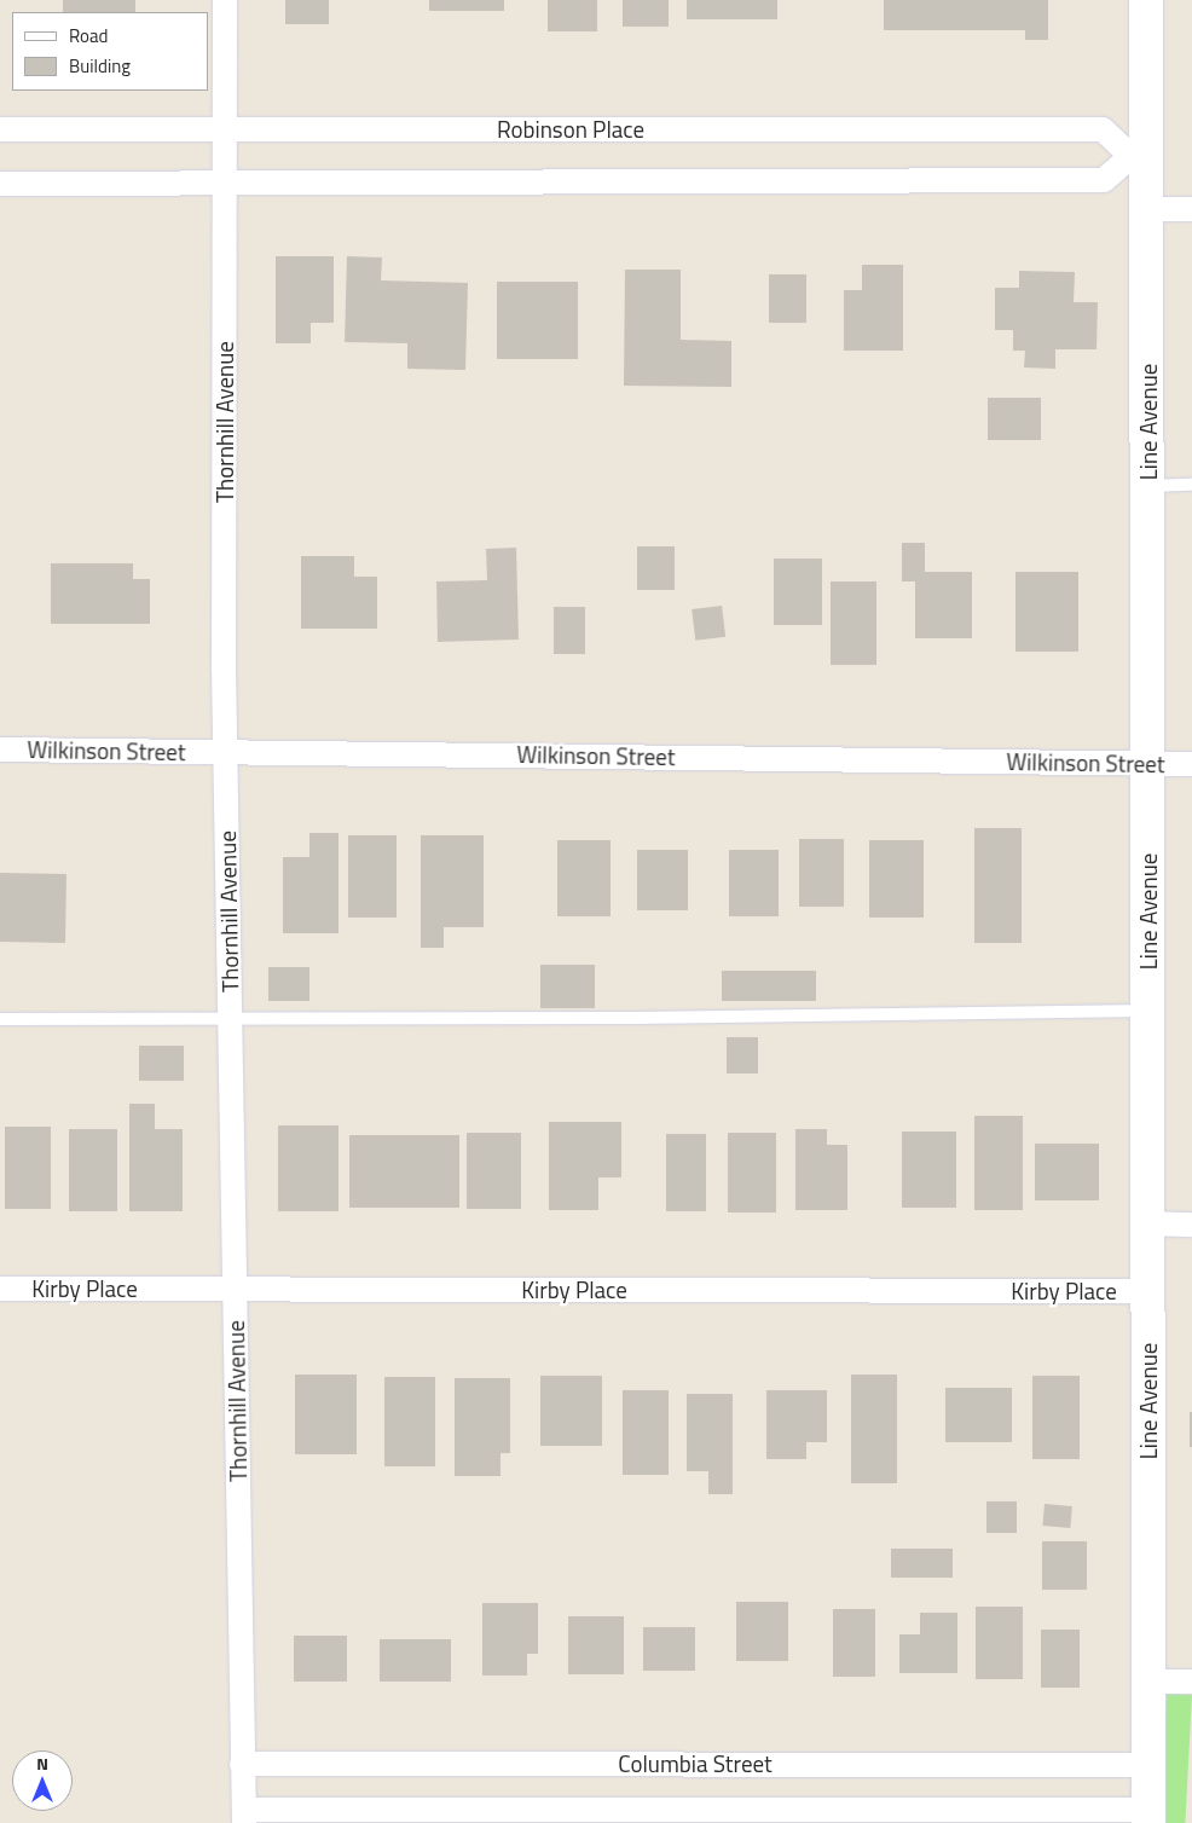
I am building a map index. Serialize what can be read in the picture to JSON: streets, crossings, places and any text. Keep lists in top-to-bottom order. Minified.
{"streets":{"main road":["Line Avenue"],"street":["Robinson Place","Thornhill Avenue","Wilkinson Street","Kirby Place","Columbia Street"]},"crossings":[["Robinson Place","Thornhill Avenue"],["Robinson Place","Line Avenue"],["Thornhill Avenue","Wilkinson Street"],["Thornhill Avenue","Kirby Place"],["Thornhill Avenue","Columbia Street"],["Line Avenue","Wilkinson Street"],["Line Avenue","Kirby Place"],["Line Avenue","Columbia Street"]],"legend":["Road","Building"],"north":"top"}
